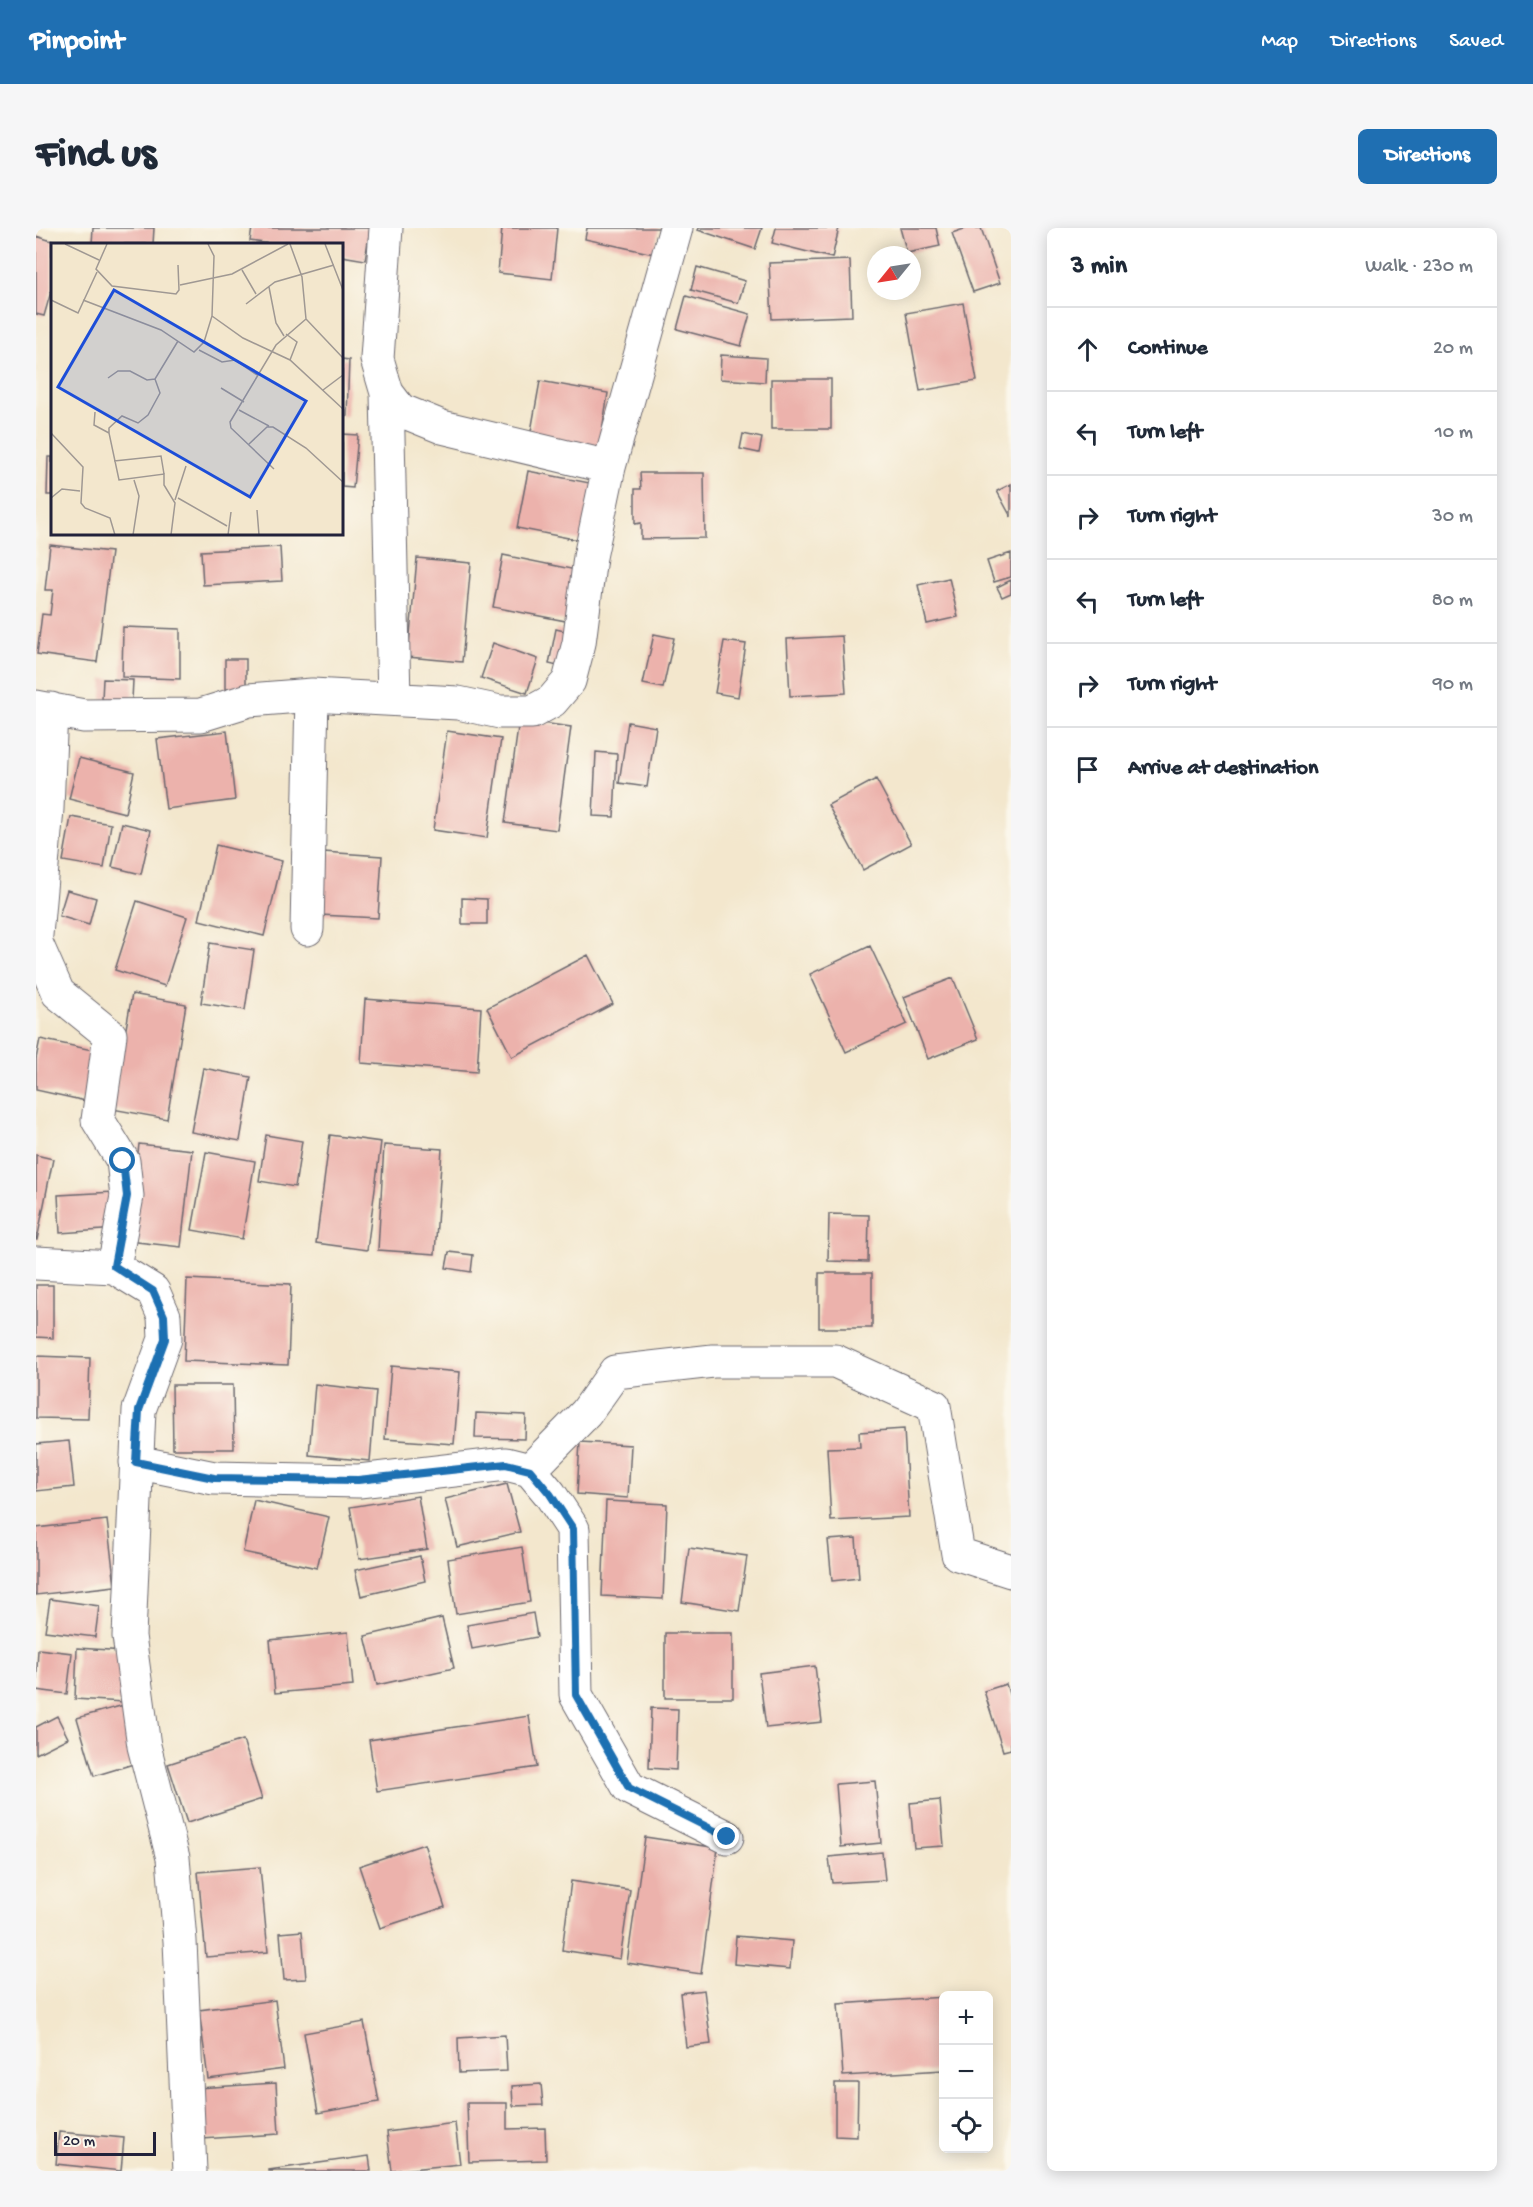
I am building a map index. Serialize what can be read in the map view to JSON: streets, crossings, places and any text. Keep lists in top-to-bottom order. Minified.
{"scale_bar":"20 m","north":"bottom left","page":{"header":"Pinpoint","nav":["Map","Directions","Saved"],"buttons":"Directions","title":"Find us","heading":["3 min","Walk · 230 m"],"list":[["Continue","20 m"],["Turn left","10 m"],["Turn right","30 m"],["Turn left","80 m"],["Turn right","90 m"],"Arrive at destination"],"map_buttons":["+","−"],"scale":"20 m"}}
